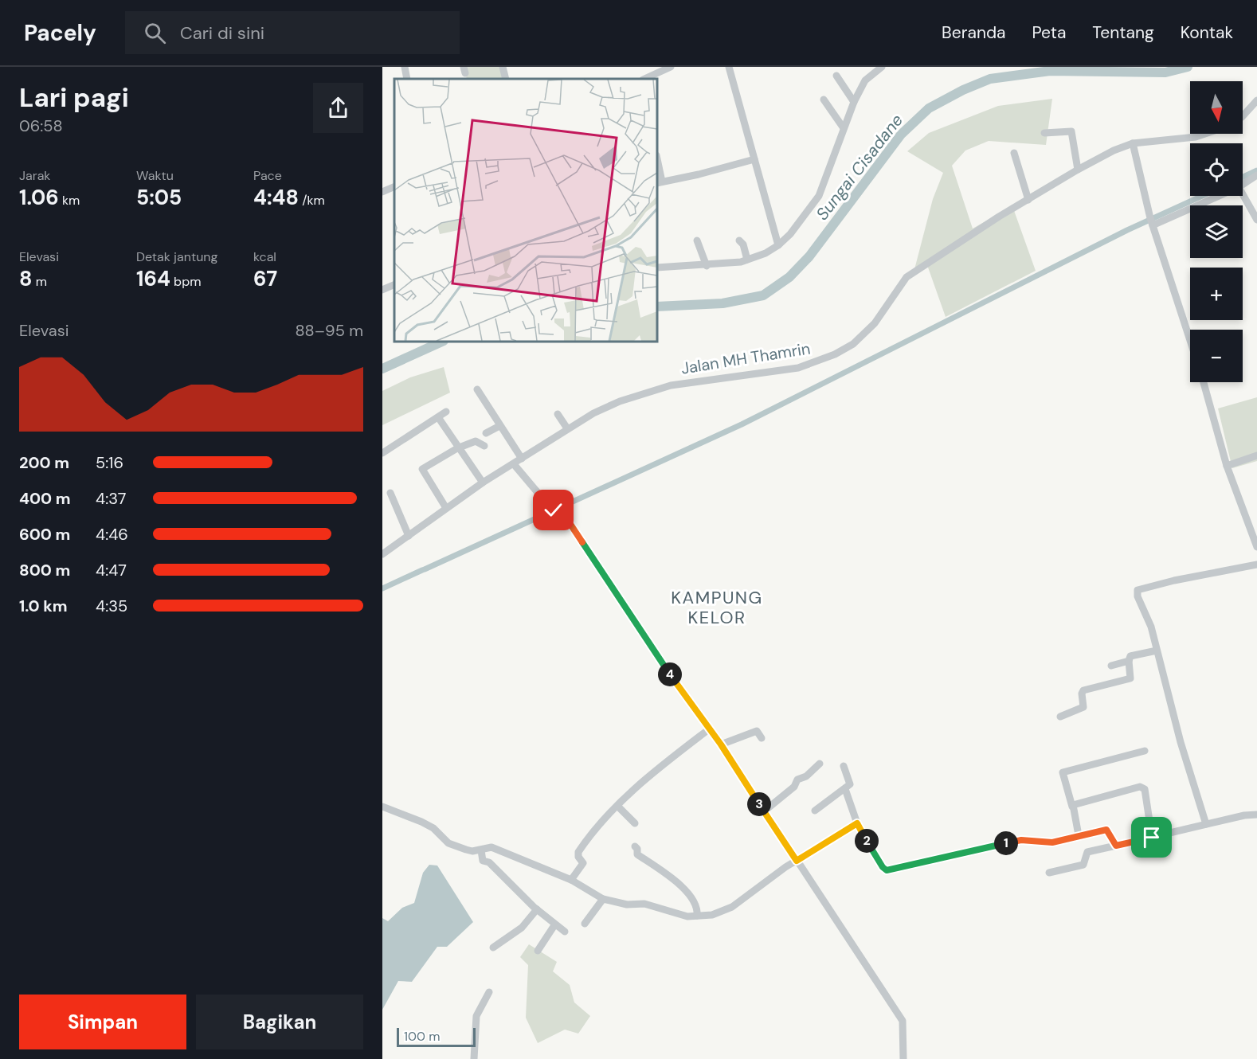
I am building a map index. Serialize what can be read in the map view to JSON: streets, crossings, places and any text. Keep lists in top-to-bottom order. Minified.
{"streets":{"street":["Jalan MH Thamrin"]},"districts":["KAMPUNG KELOR"],"water":["Sungai Cisadane"],"scale_bar":"100 m","north":"bottom","page":{"header":"Pacely","search":"Cari di sini","nav":["Beranda","Peta","Tentang","Kontak"],"heading":["Lari pagi","06:58"],"map_buttons":["+","−"],"stats":[["Jarak","1.06 km"],["Waktu","5:05"],["Pace","4:48 /km"],["Elevasi","8 m"],["Detak jantung","164 bpm"],["kcal","67"]],"chart":["Elevasi","88–95 m"],"list":[{"name":"200 m","note":"5:16"},{"name":"400 m","note":"4:37"},{"name":"600 m","note":"4:46"},{"name":"800 m","note":"4:47"},{"name":"1.0 km","note":"4:35"}],"pins":["4","3","2","1"],"buttons":["Simpan","Bagikan"],"scale":"100 m"}}
